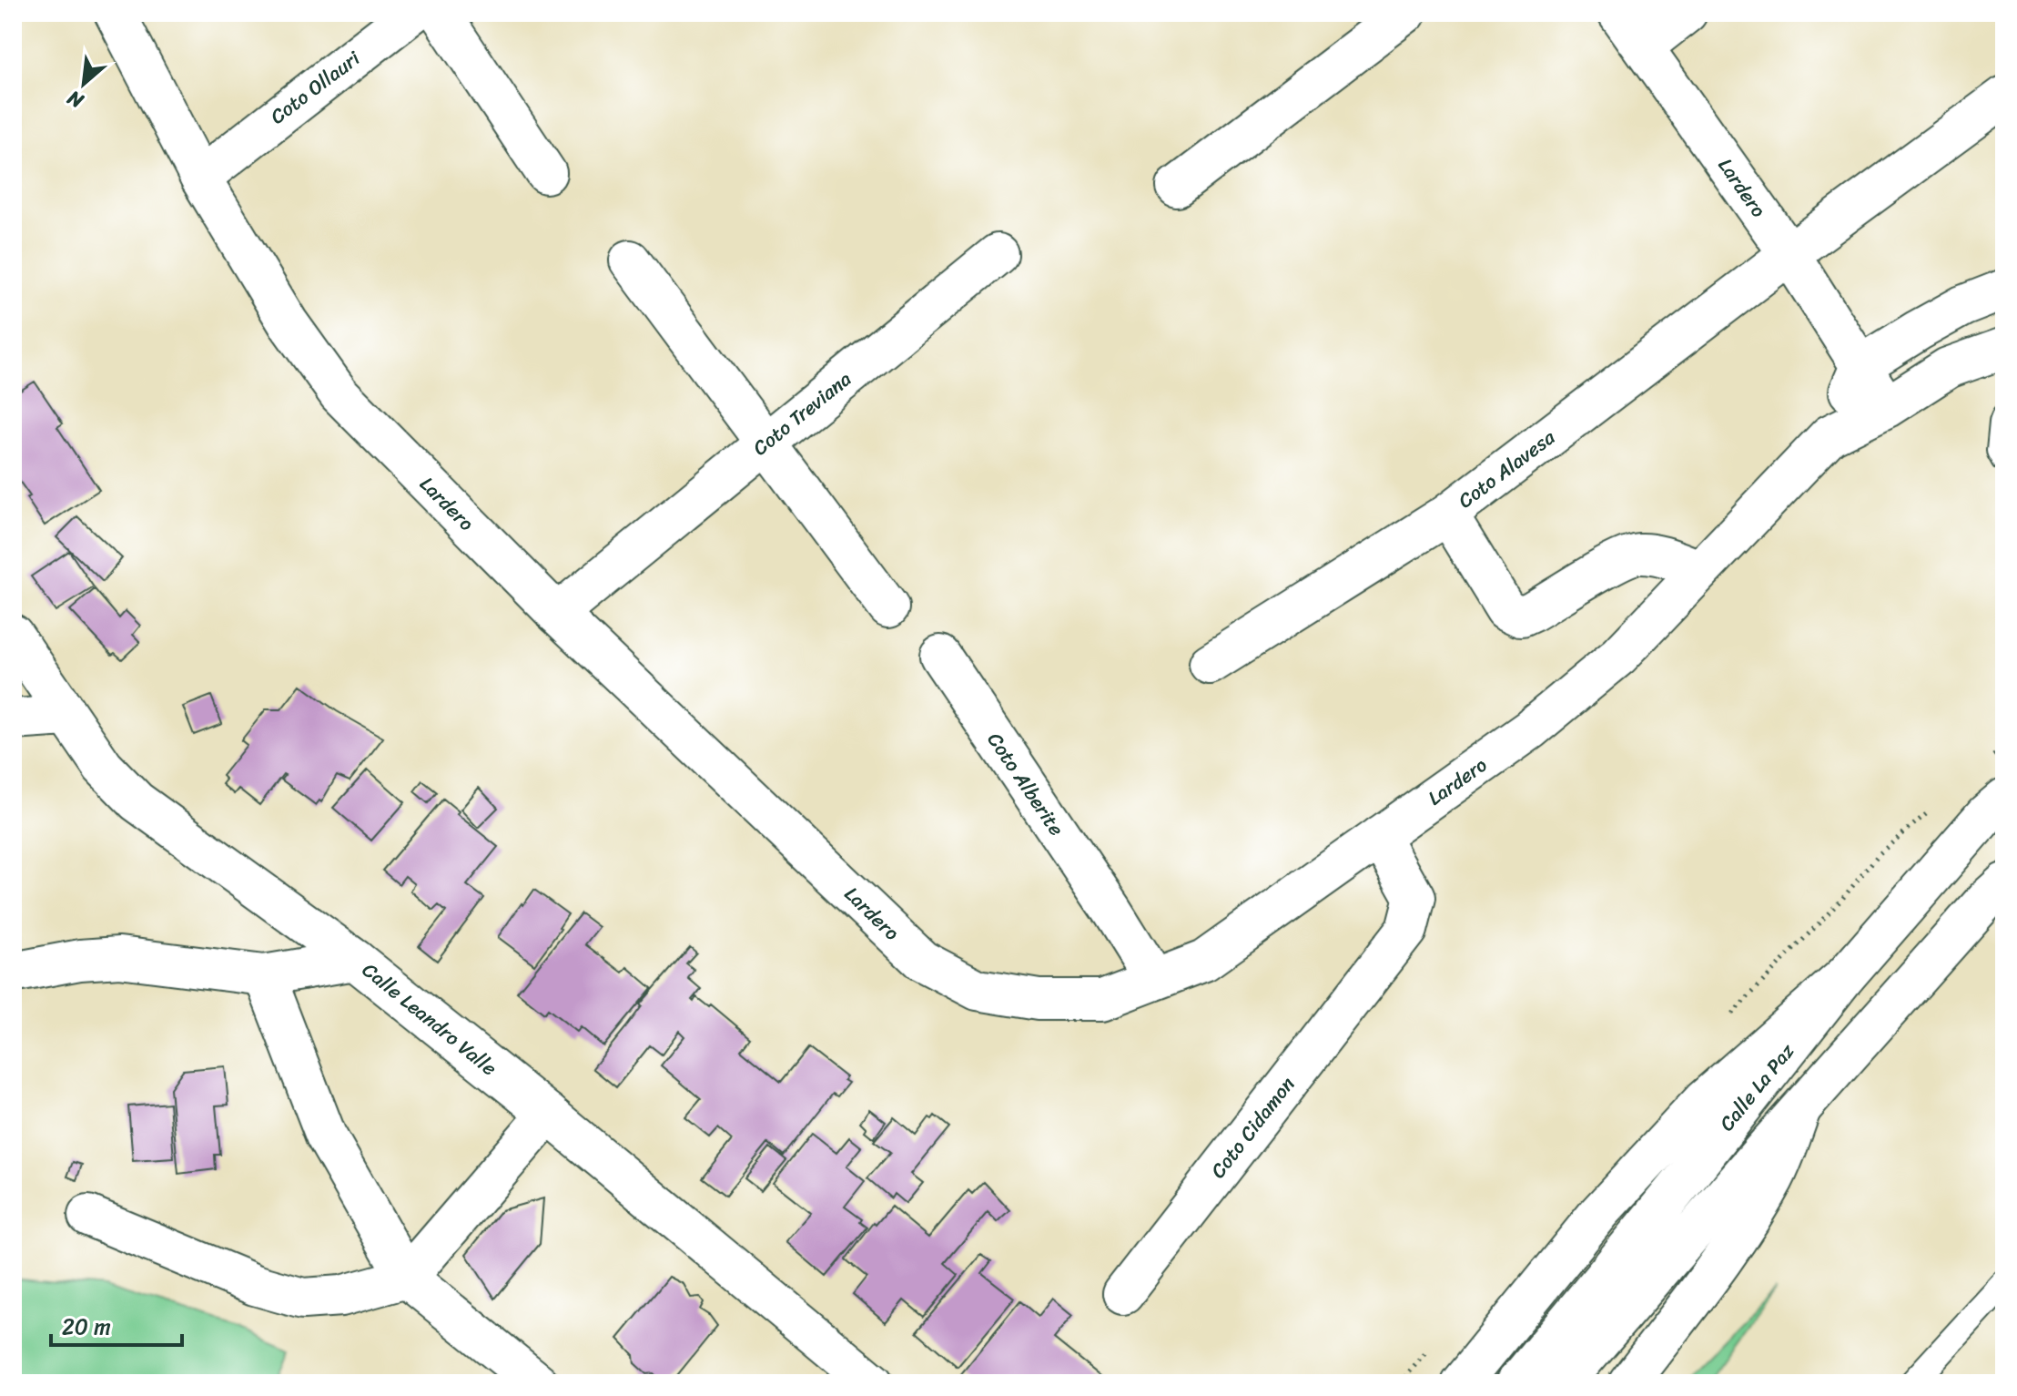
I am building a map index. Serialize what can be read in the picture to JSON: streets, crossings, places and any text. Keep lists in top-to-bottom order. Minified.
{"streets":{"main road":["Coto Ollauri","Lardero","Coto Treviana","Coto Alavesa","Coto Alberite","Calle Leandro Valle","Calle La Paz","Coto Cidamon"]},"crossings":[["Coto Ollauri","Lardero"],["Lardero","Coto Treviana"],["Lardero","Coto Alavesa"],["Lardero","Coto Alberite"],["Lardero","Coto Cidamon"]],"scale_bar":"20 m","north":"bottom left"}
